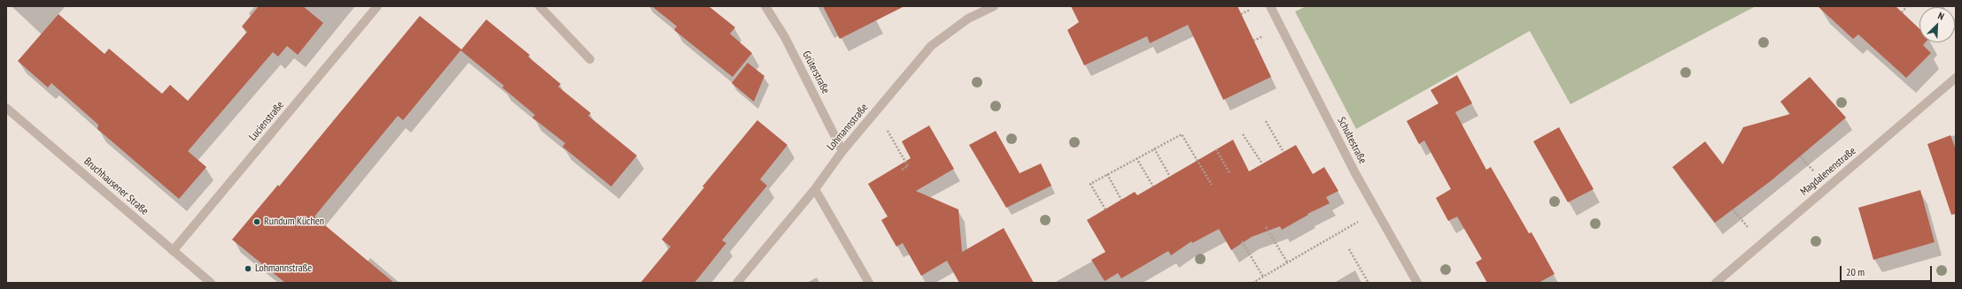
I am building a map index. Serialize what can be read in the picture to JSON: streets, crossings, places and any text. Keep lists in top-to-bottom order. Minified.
{"streets":{"street":["Grüterstraße","Lucienstraße","Lohmannstraße","Schultestraße","Magdalenenstraße","Bruchhausener Straße"]},"crossings":[["Grüterstraße","Lohmannstraße"],["Lucienstraße","Bruchhausener Straße"]],"places":["Rundum Küchen","Lohmannstraße"],"scale_bar":"20 m","north":"top right"}
